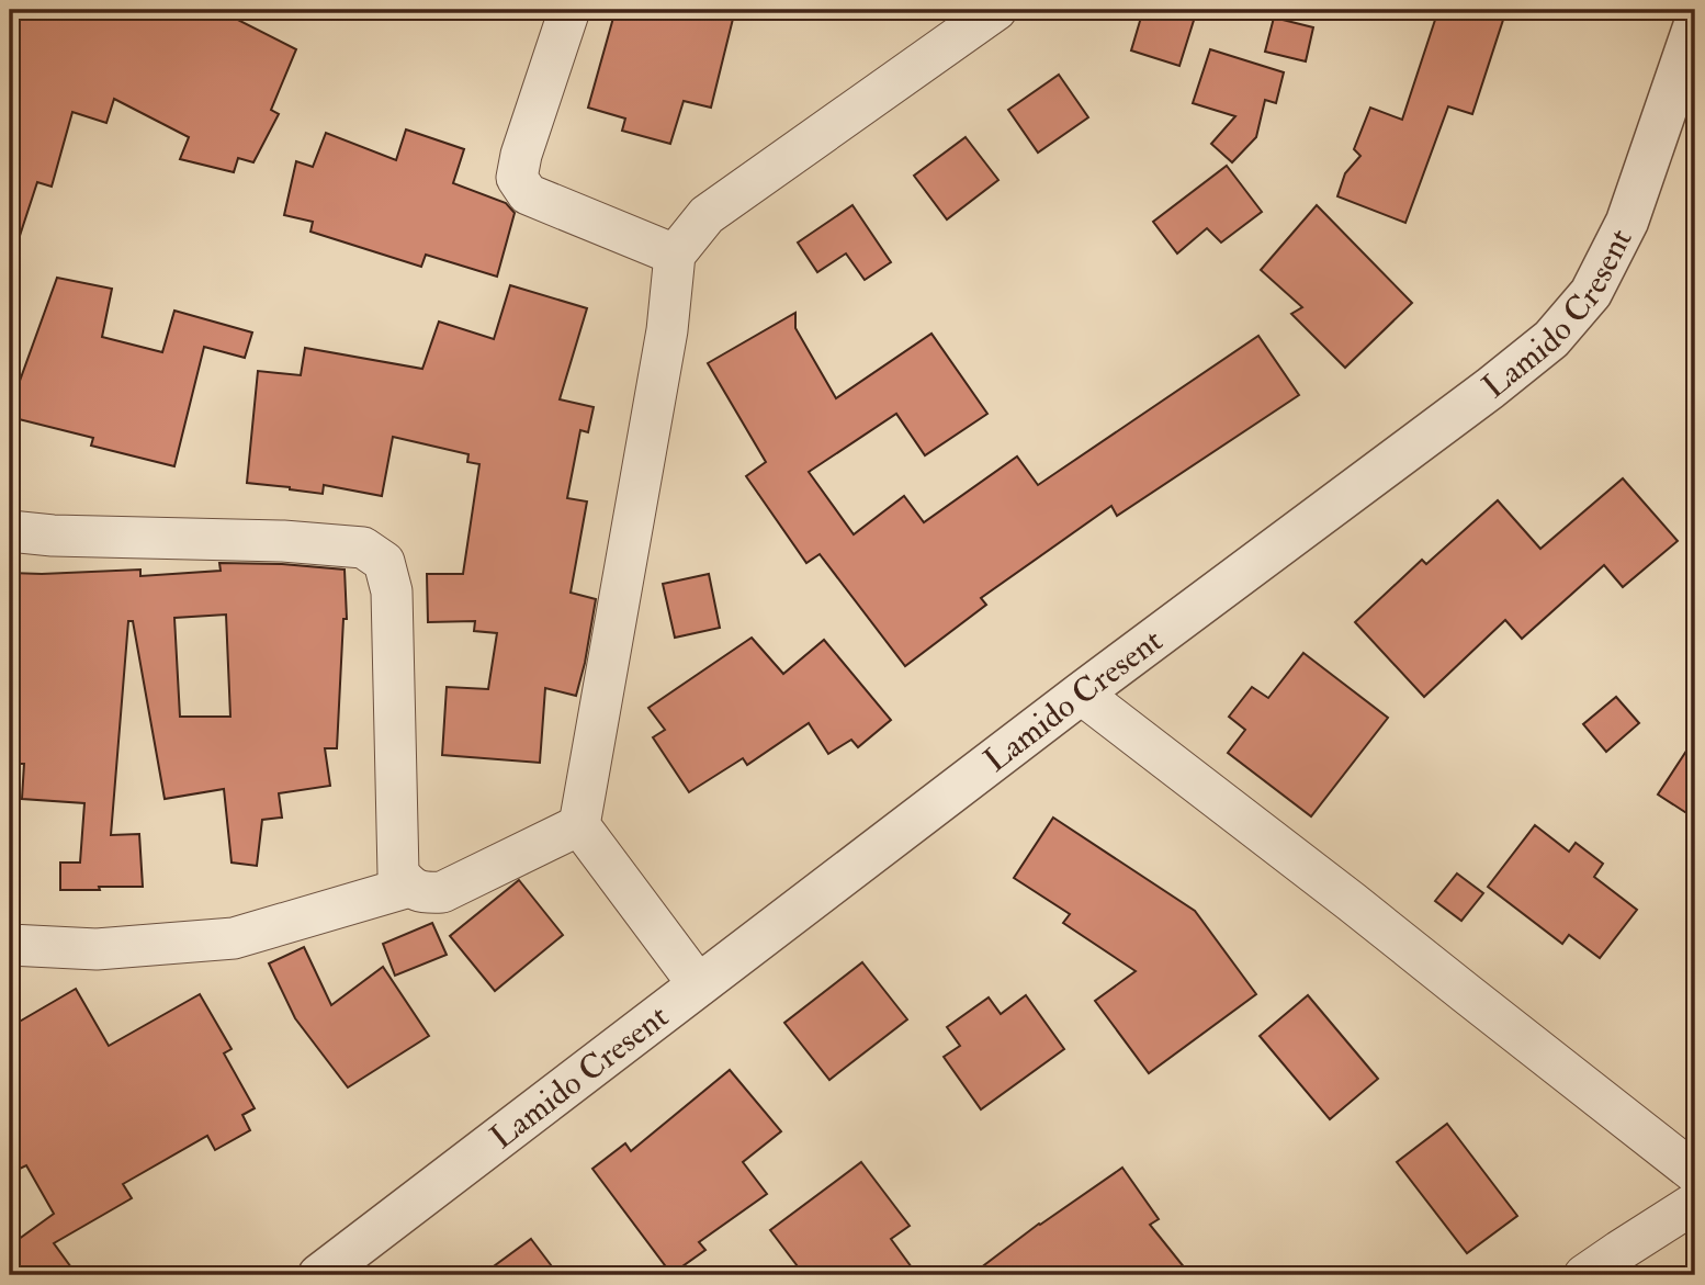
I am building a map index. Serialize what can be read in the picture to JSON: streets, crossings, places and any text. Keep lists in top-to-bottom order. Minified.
{"streets":{"street":["Lamido Cresent"]}}
